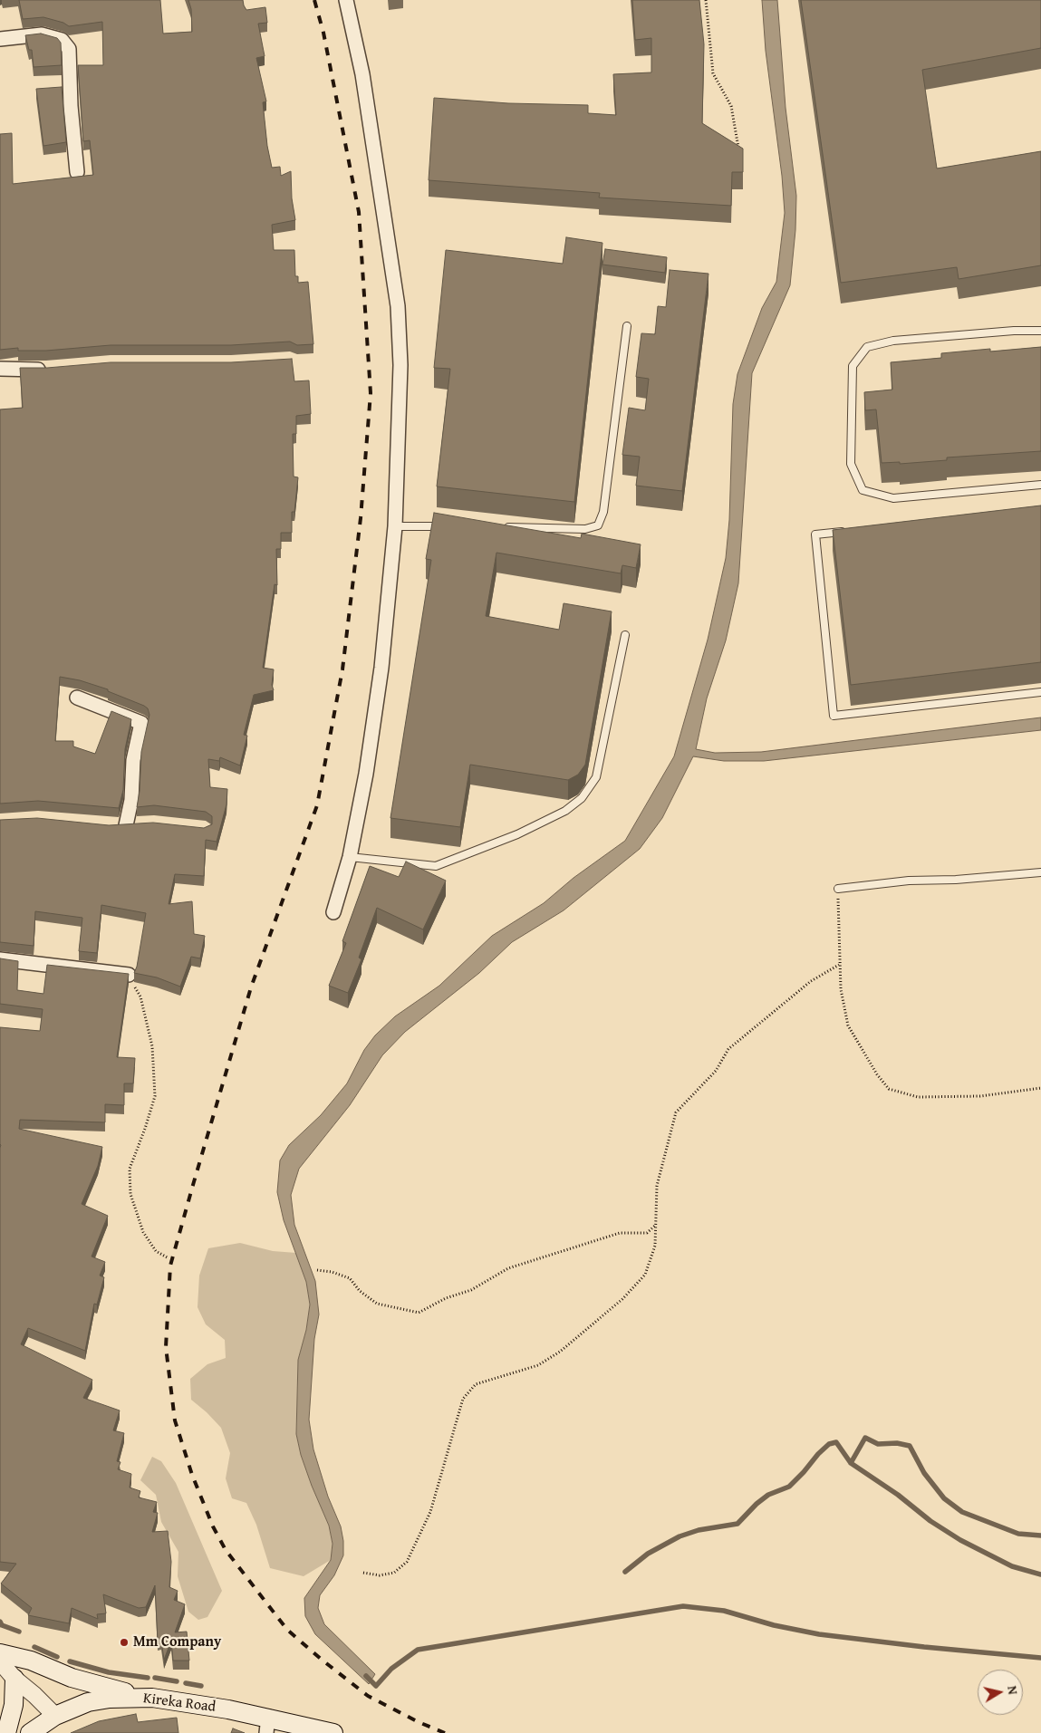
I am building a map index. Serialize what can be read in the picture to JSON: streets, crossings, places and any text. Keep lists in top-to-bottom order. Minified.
{"streets":{"main road":["Kireka Road"]},"places":["Mm Company"],"north":"right"}
